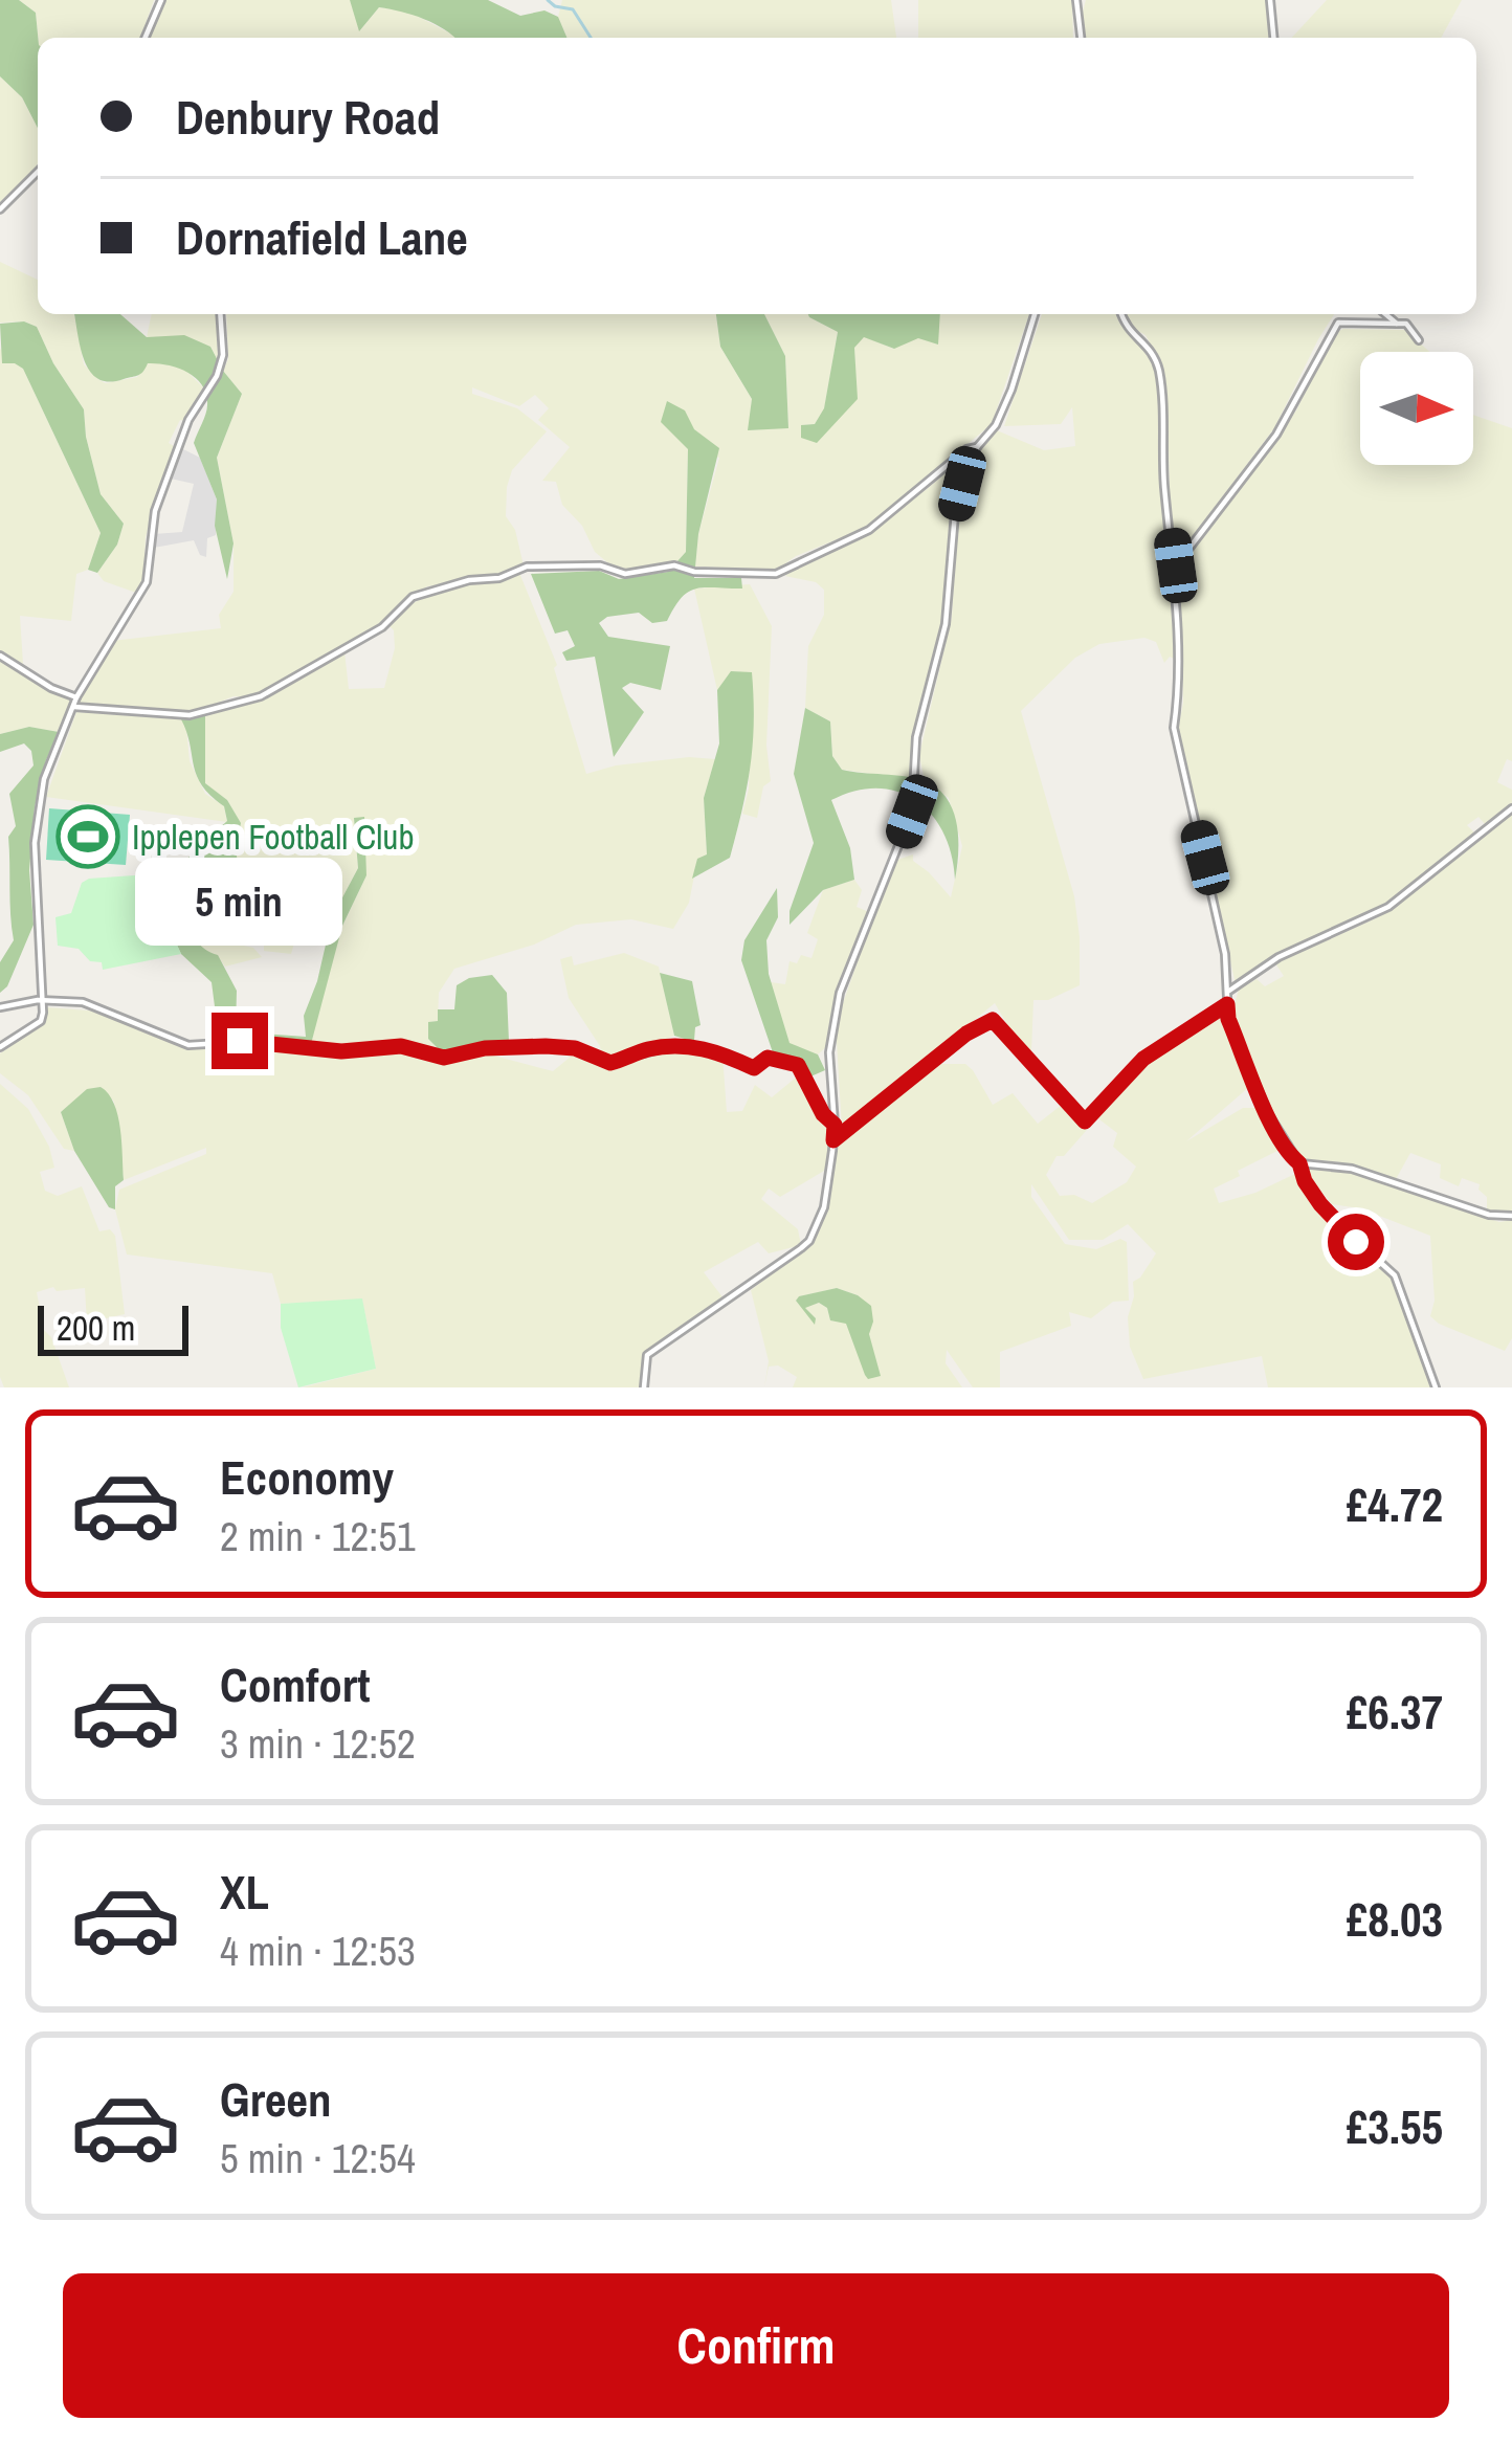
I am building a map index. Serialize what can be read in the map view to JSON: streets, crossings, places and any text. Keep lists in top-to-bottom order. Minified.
{"places":{"sports":["Ipplepen Football Club"]},"scale_bar":"200 m","north":"right","page":{"banner":["Denbury Road","Dornafield Lane"],"bubble":"5 min","scale":"200 m","list":[{"name":"Economy","note":"2 min · 12:51","value":"£4.72"},{"name":"Comfort","note":"3 min · 12:52","value":"£6.37"},{"name":"XL","note":"4 min · 12:53","value":"£8.03"},{"name":"Green","note":"5 min · 12:54","value":"£3.55"}],"buttons":"Confirm"}}
